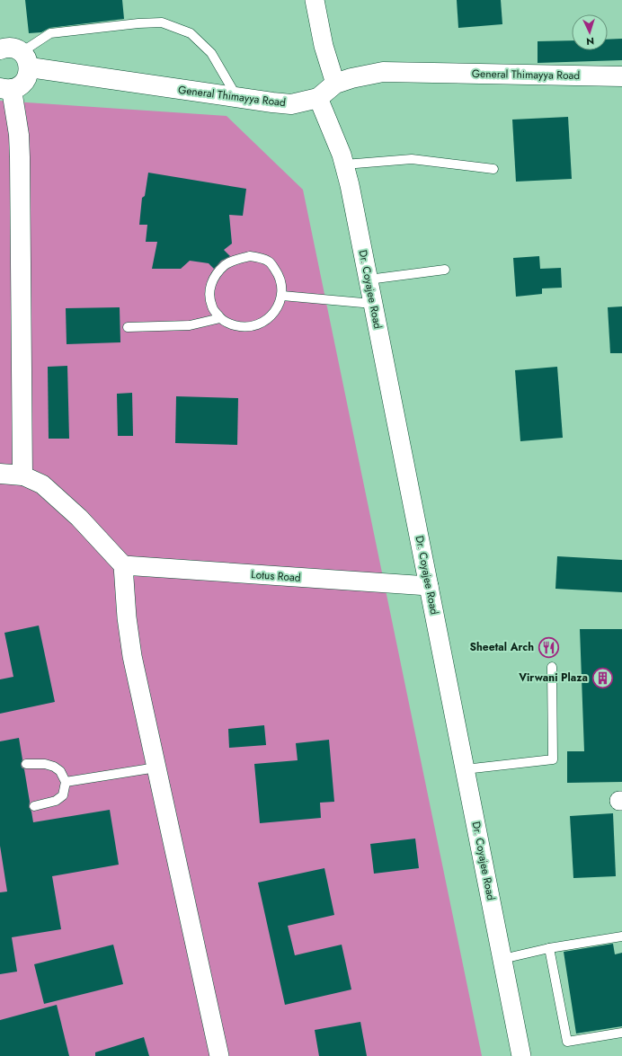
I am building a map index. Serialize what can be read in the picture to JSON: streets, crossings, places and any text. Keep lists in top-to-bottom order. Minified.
{"streets":{"street":["General Thimayya Road","Dr. Coyajee Road","Lotus Road"]},"crossings":[["General Thimayya Road","Dr. Coyajee Road"],["Dr. Coyajee Road","Lotus Road"]],"places":{"restaurant":["Sheetal Arch"],"building":["Virwani Plaza"]},"north":"bottom"}
